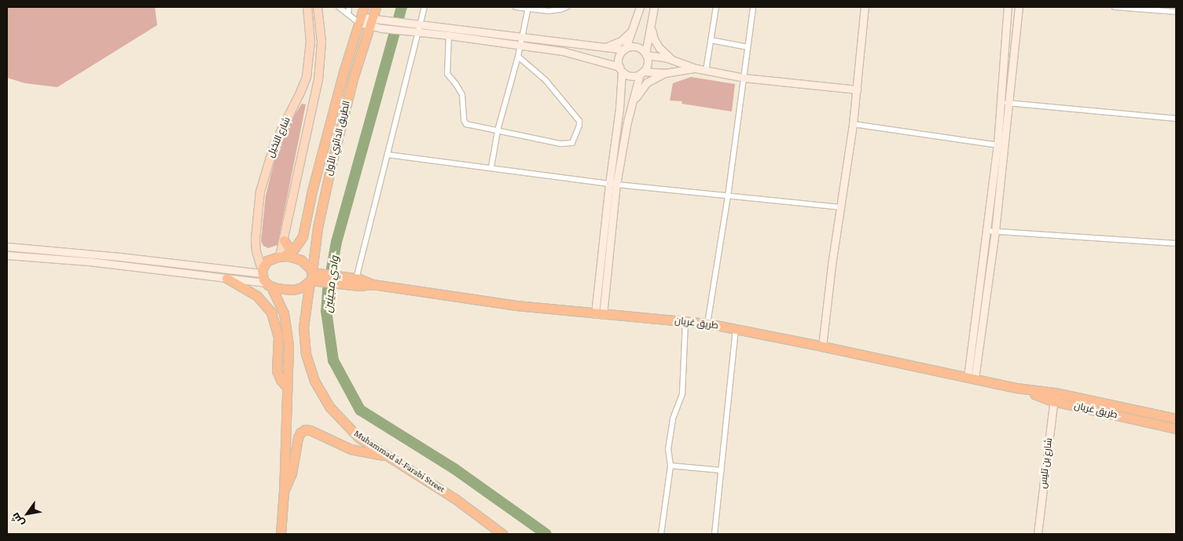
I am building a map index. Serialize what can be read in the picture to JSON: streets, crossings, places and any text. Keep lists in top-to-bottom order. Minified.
{"streets":{"highway":["الطريق الدائري الأول","طريق غريان","Muhammad al-Farabi Street"],"main road":["شارع النخيل"],"street":["شارع بن تليس"]},"crossings":[["شارع النخيل","الطريق الدائري الأول"],["شارع النخيل","طريق غريان"],["شارع النخيل","Muhammad al-Farabi Street"],["الطريق الدائري الأول","طريق غريان"],["الطريق الدائري الأول","Muhammad al-Farabi Street"],["طريق غريان","Muhammad al-Farabi Street"],["طريق غريان","شارع بن تليس"]],"water":["وادي مجينين"],"north":"bottom left"}
